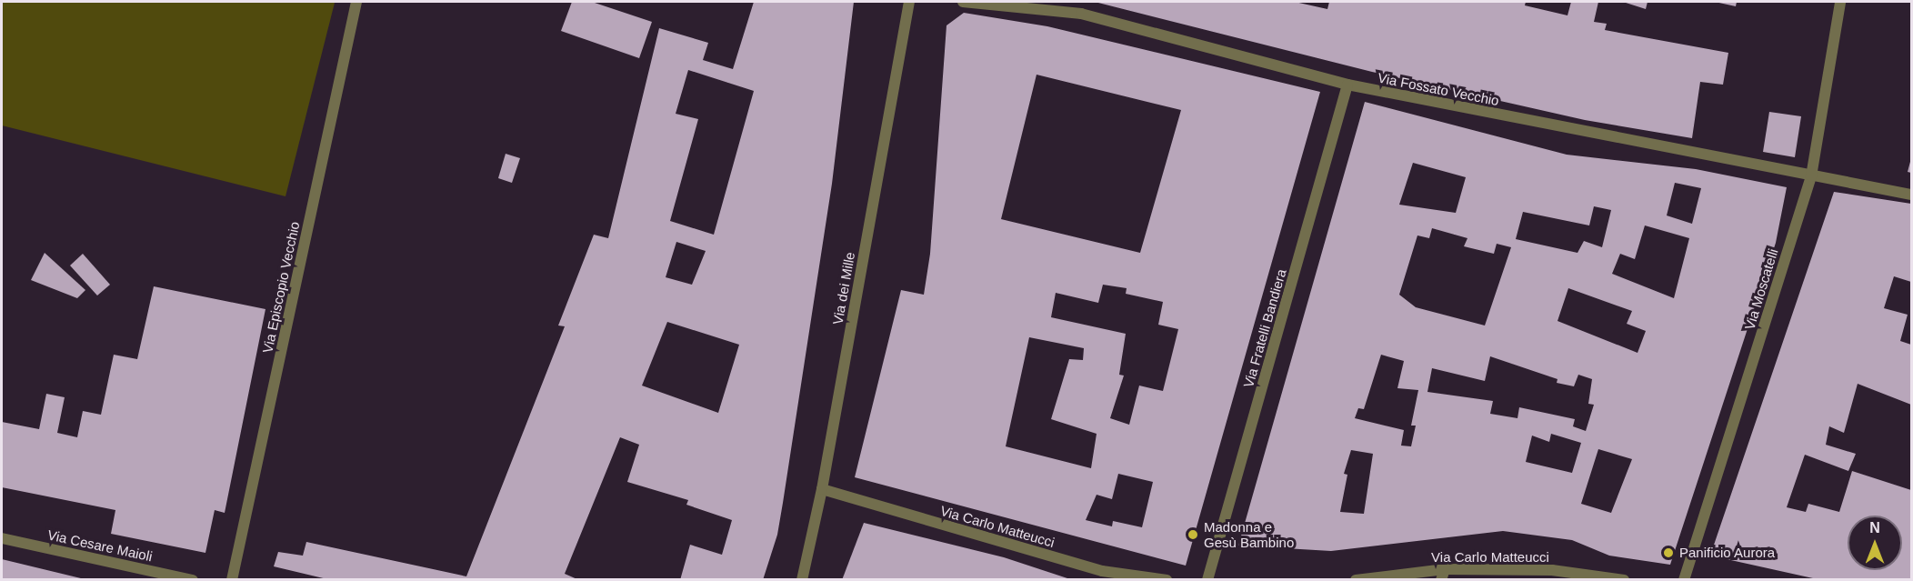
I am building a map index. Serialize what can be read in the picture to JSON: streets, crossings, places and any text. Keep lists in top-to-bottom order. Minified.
{"streets":{"street":["Via Fossato Vecchio","Via Episcopio Vecchio","Via dei Mille","Via Moscatelli","Via Fratelli Bandiera","Via Carlo Matteucci","Via Cesare Maioli"]},"crossings":[["Via Fossato Vecchio","Via Moscatelli"],["Via Fossato Vecchio","Via Fratelli Bandiera"],["Via dei Mille","Via Carlo Matteucci"]],"places":["Madonna e Gesù Bambino","Panificio Aurora"],"north":"top"}
